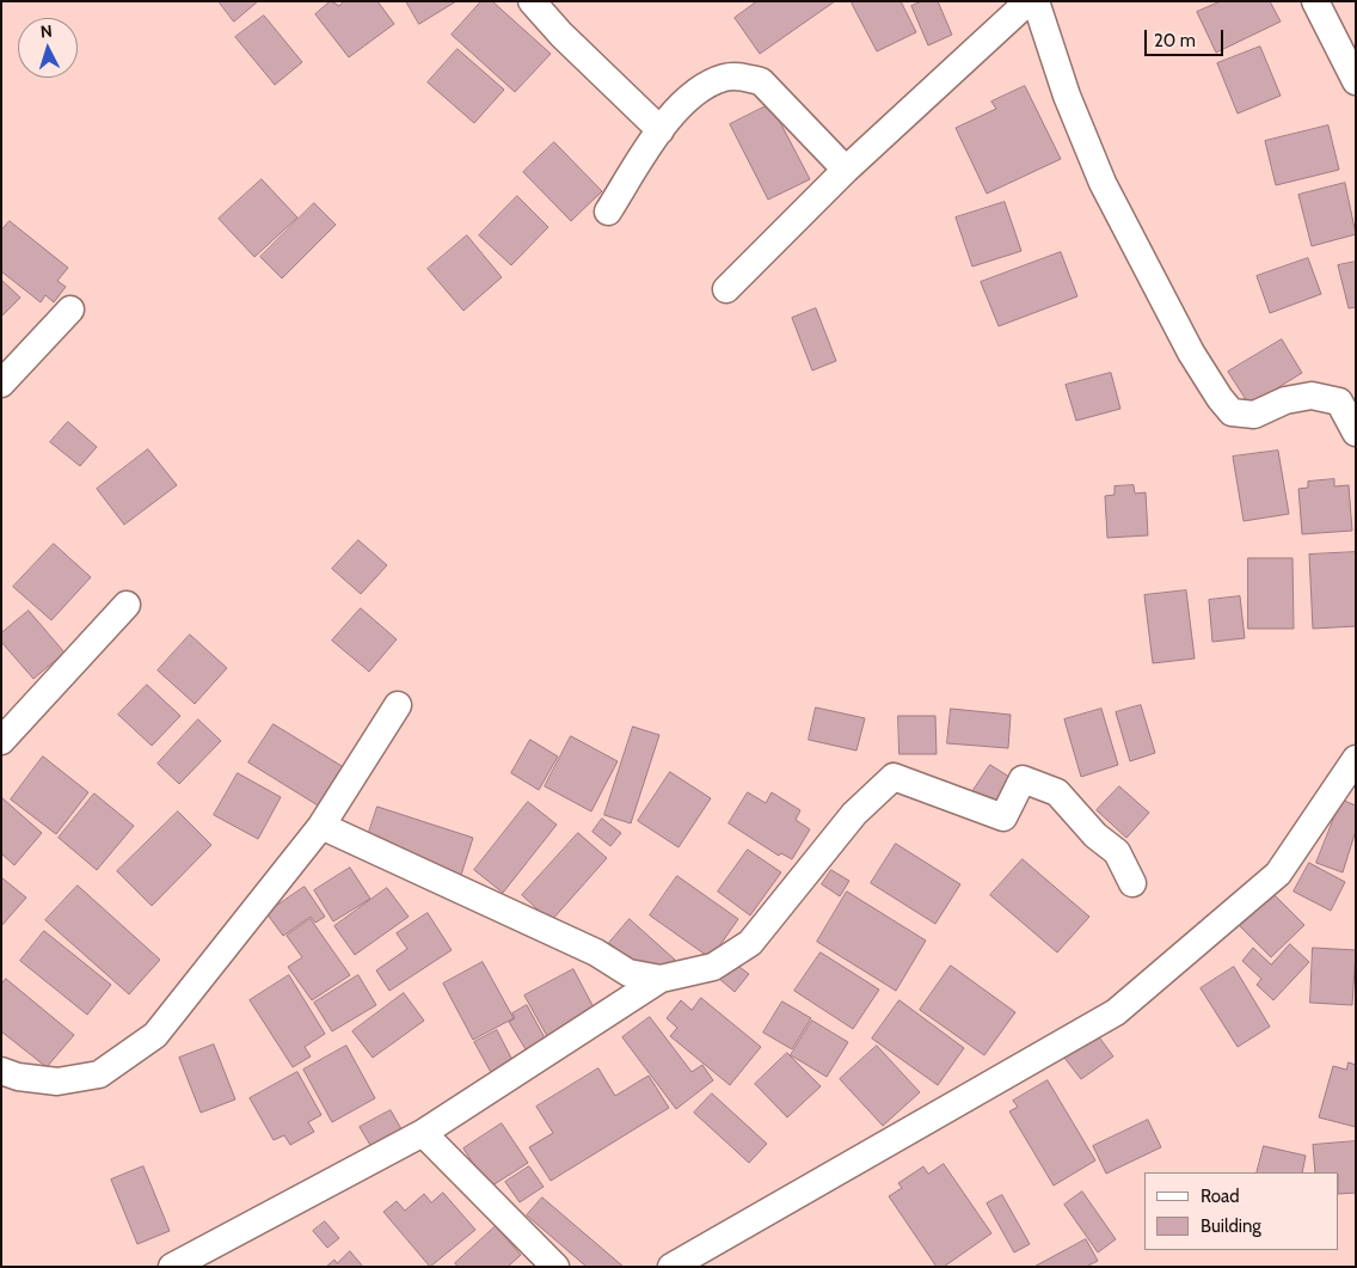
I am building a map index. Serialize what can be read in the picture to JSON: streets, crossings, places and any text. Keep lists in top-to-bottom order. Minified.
{"legend":["Road","Building"],"scale_bar":"20 m","north":"top"}
